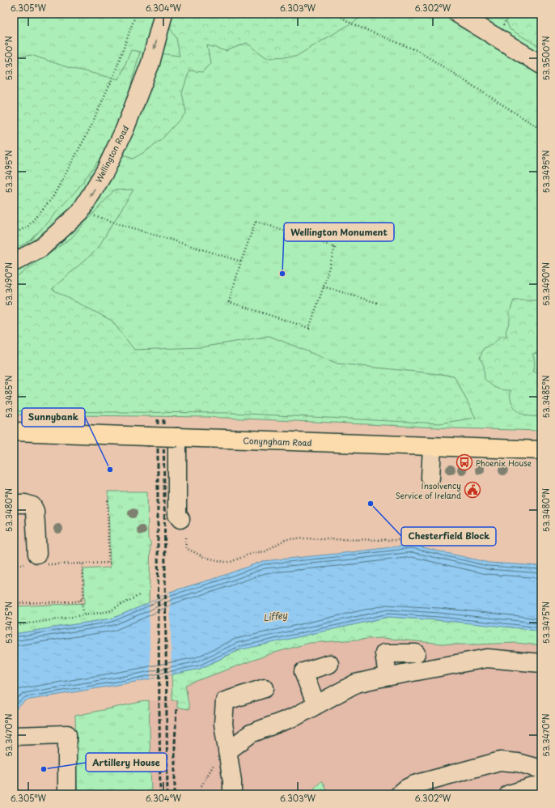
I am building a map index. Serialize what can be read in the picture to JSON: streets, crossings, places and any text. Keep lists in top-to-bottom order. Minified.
{"streets":{"main road":["Conyngham Road"],"street":["Wellington Road"]},"one_way":["Wellington Road"],"water":["Liffey"],"places":{"other":["Wellington Monument","Sunnybank","Chesterfield Block","Artillery House"],"bus stop":["Phoenix House"],"public building":["Insolvency Service of Ireland"]},"coordinates":["6.305°W","6.304°W","6.303°W","6.302°W","53.3500°N","53.3495°N","53.3490°N","53.3485°N","53.3480°N","53.3475°N","53.3470°N"]}
